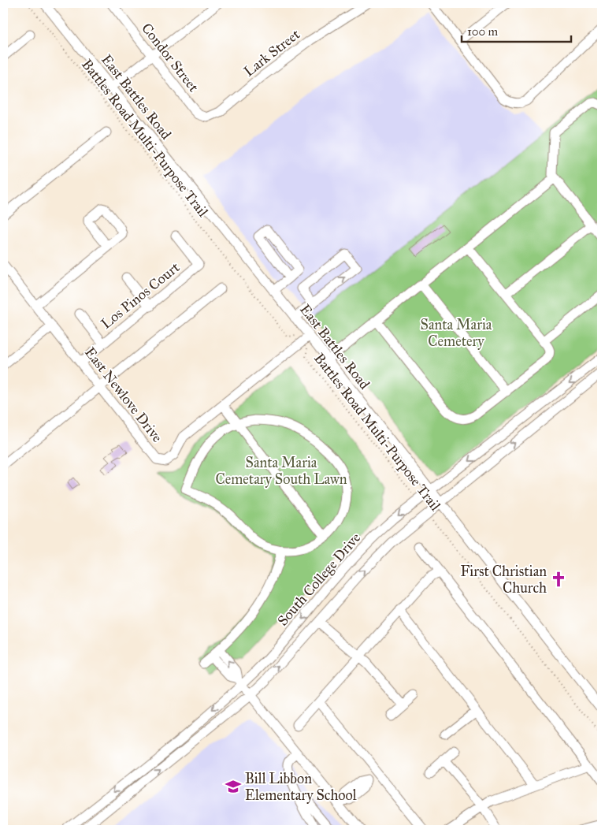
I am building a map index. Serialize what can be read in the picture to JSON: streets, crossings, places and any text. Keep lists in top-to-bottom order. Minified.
{"streets":{"street":["Lark Street","Condor Street","East Battles Road","Los Pinos Court","East Newlove Drive","South College Drive"],"path":["Battles Road Multi-Purpose Trail"]},"crossings":[["Lark Street","Condor Street"],["East Battles Road","Battles Road Multi-Purpose Trail"],["East Battles Road","East Newlove Drive"],["East Battles Road","South College Drive"],["Battles Road Multi-Purpose Trail","East Newlove Drive"],["Battles Road Multi-Purpose Trail","South College Drive"],["Los Pinos Court","East Newlove Drive"]],"parks":["Santa Maria Cemetery","Santa Maria Cemetary South Lawn"],"places":{"church":["First Christian Church"],"school or university":["Bill Libbon Elementary School"]},"scale_bar":"100 m"}
